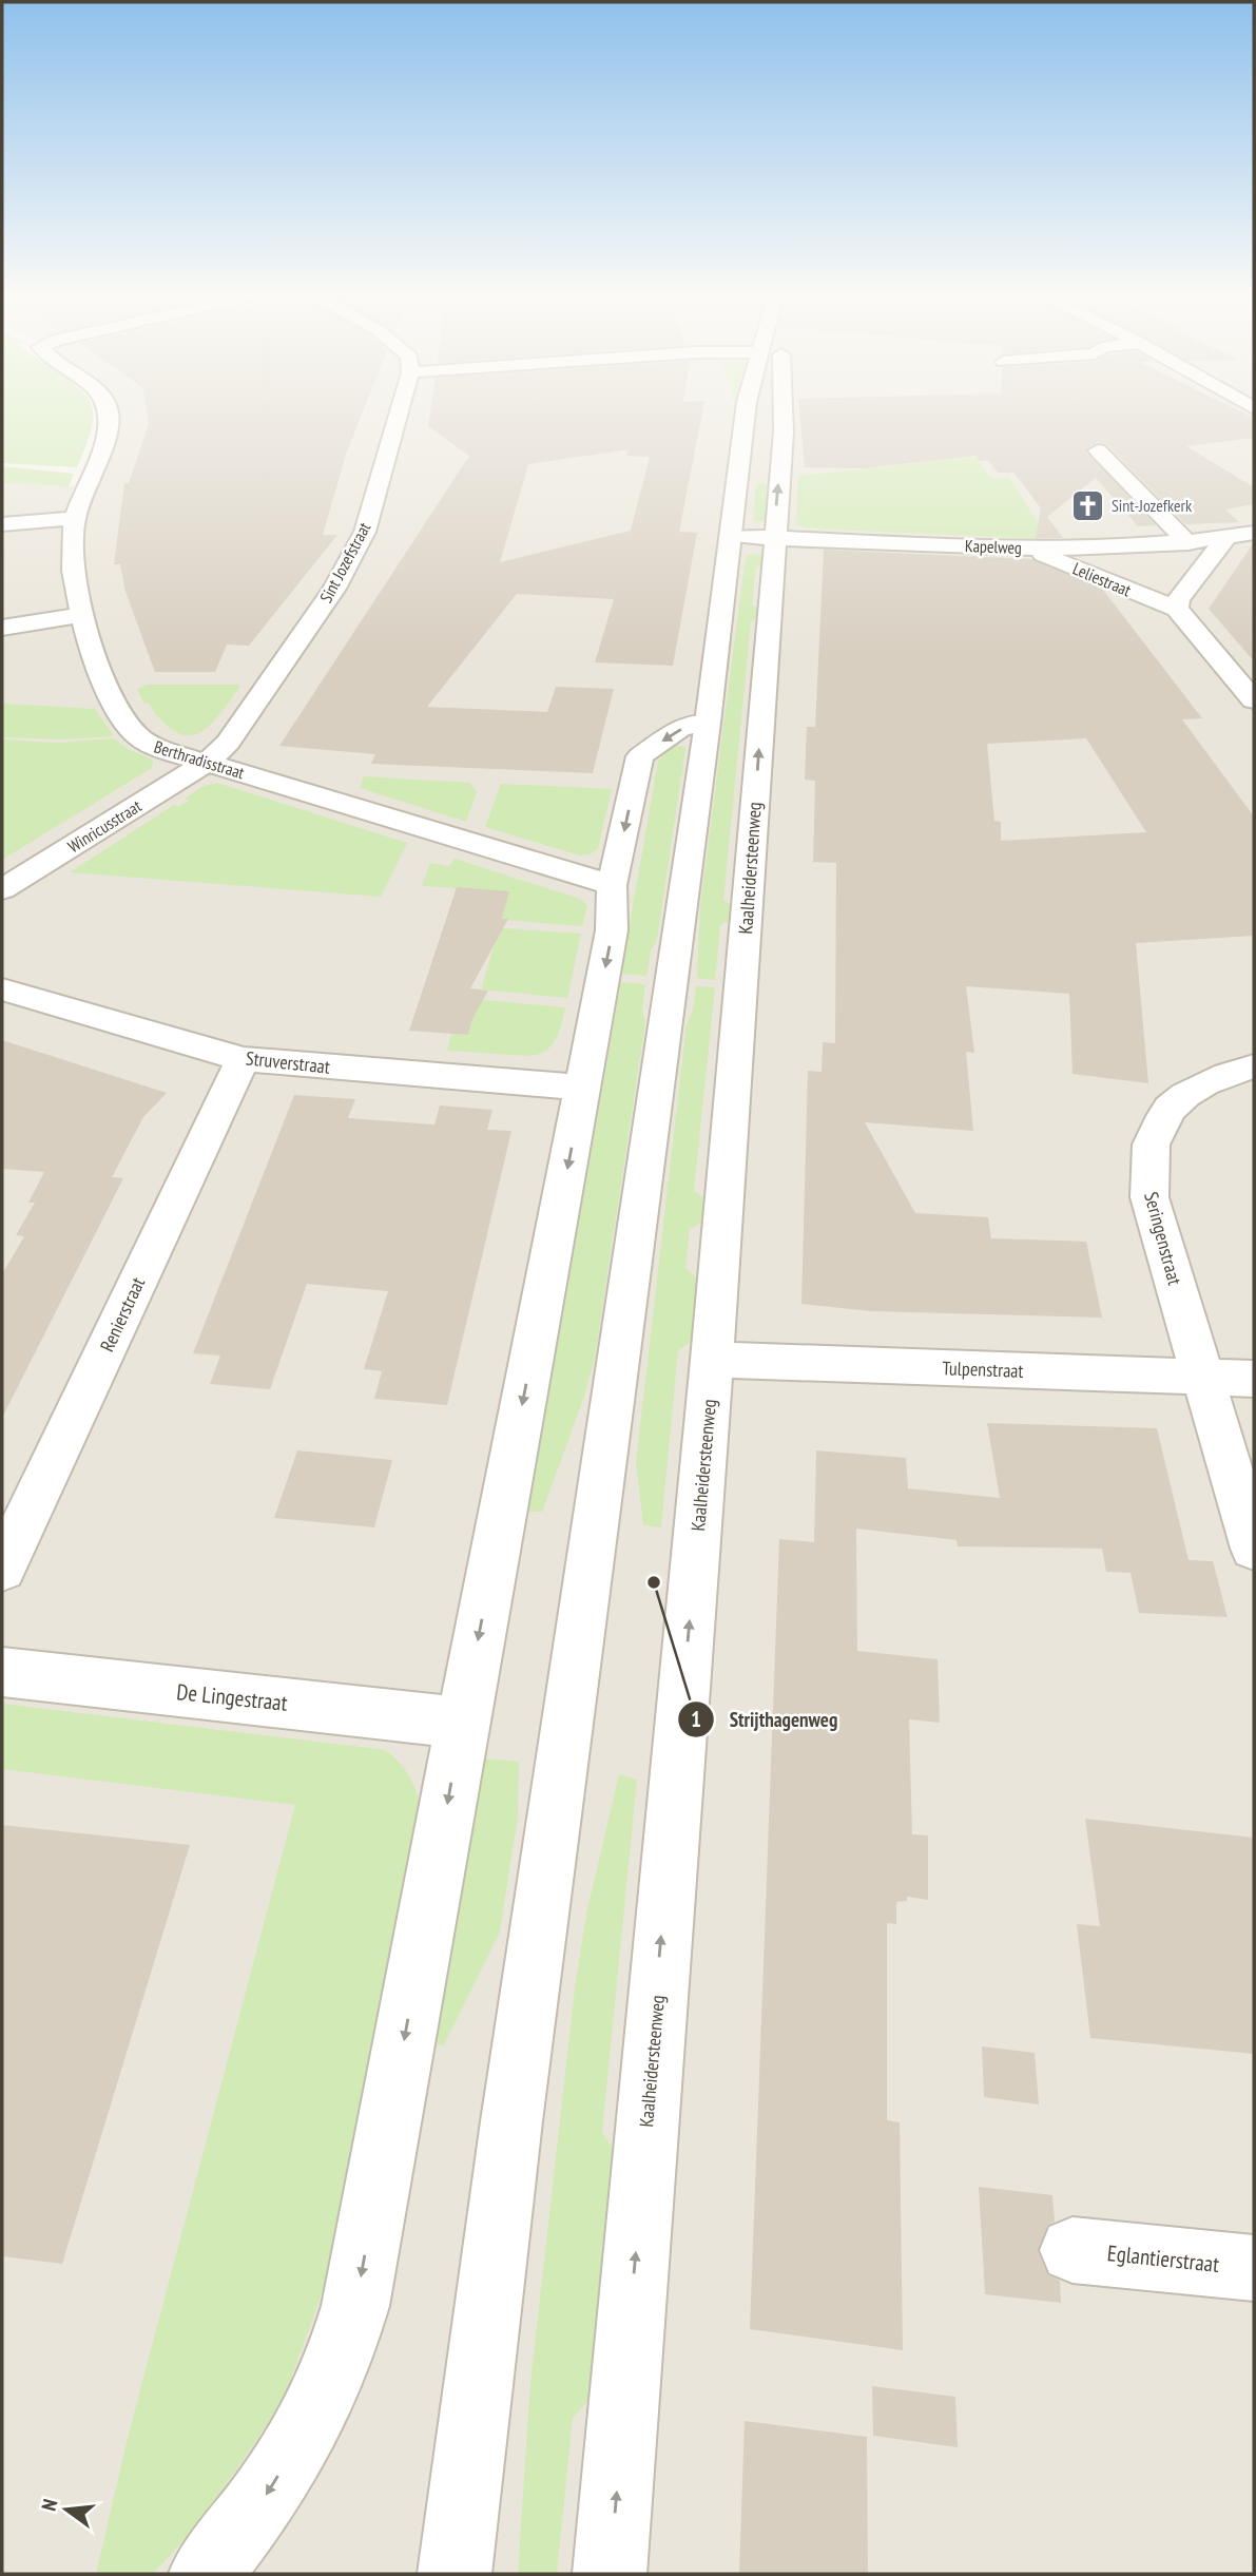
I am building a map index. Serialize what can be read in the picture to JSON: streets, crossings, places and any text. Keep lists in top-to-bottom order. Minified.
{"streets":{"street":["Kapelweg","Sint Jozefstraat","Leliestraat","Berthradisstraat","Winricusstraat","Kaalheidersteenweg","Struverstraat","Seringenstraat","Renierstraat","Tulpenstraat","De Lingestraat","Eglantierstraat"]},"crossings":[["Kapelweg","Leliestraat"],["Kapelweg","Kaalheidersteenweg"],["Sint Jozefstraat","Berthradisstraat"],["Sint Jozefstraat","Winricusstraat"],["Berthradisstraat","Winricusstraat"],["Kaalheidersteenweg","Tulpenstraat"],["Struverstraat","Renierstraat"],["Seringenstraat","Tulpenstraat"]],"places":{"church":["Sint-Jozefkerk"],"other":["Strijthagenweg"]},"north":"left"}
